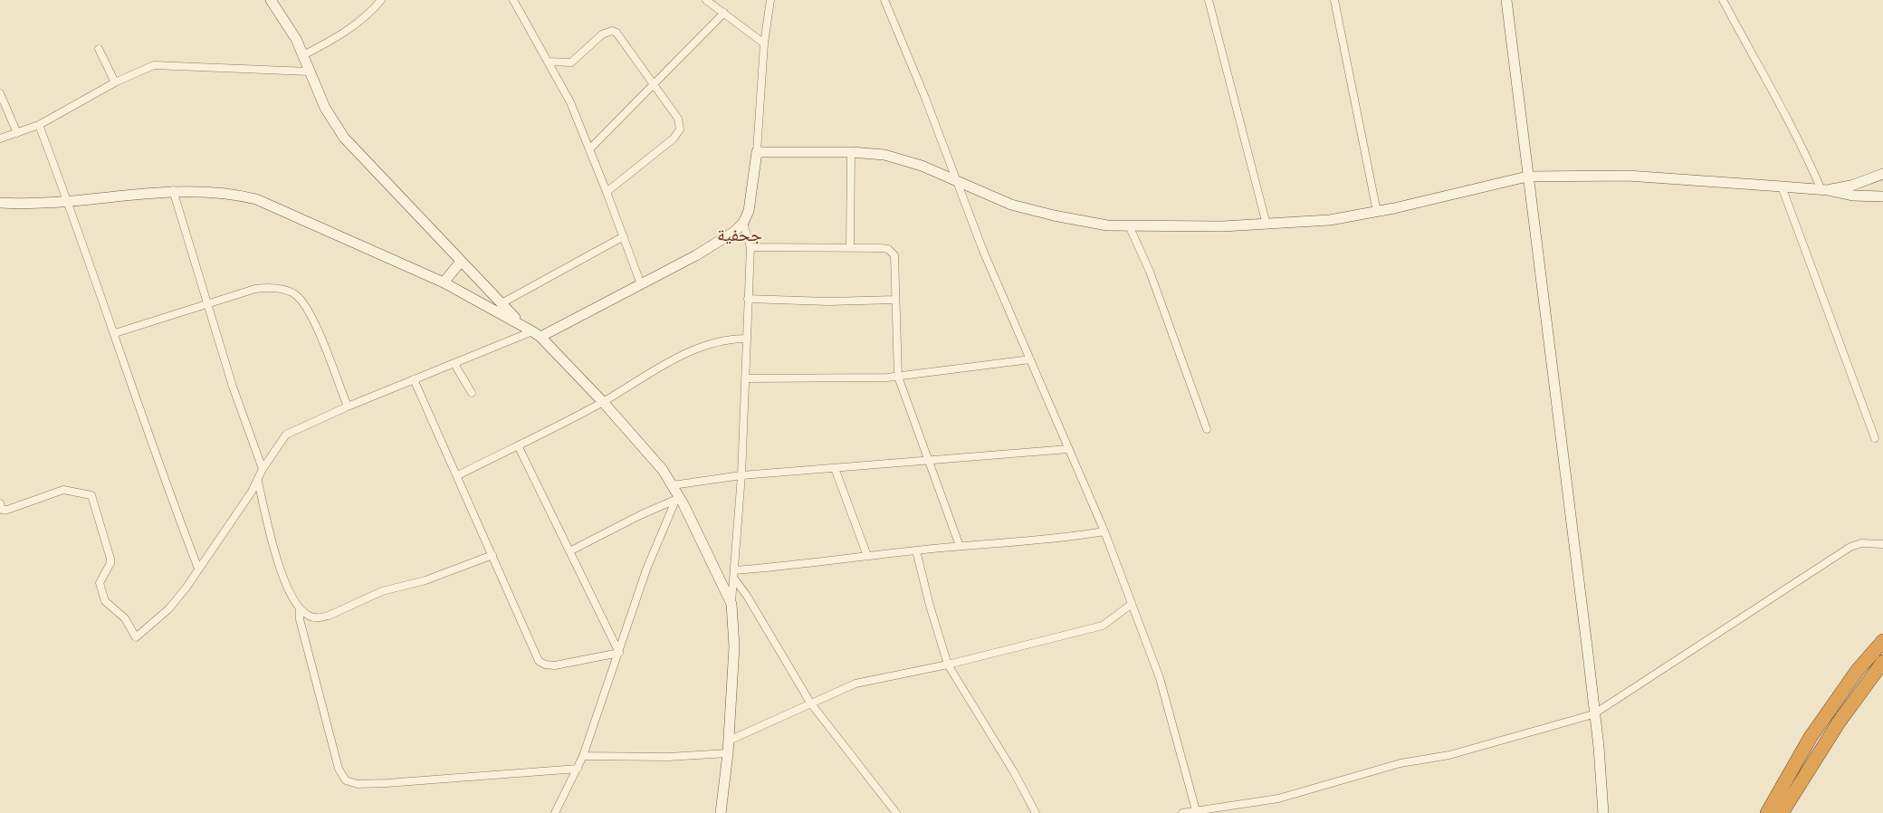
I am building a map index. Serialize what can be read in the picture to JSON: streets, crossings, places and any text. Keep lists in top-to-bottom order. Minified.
{"districts":["جحفية"]}
